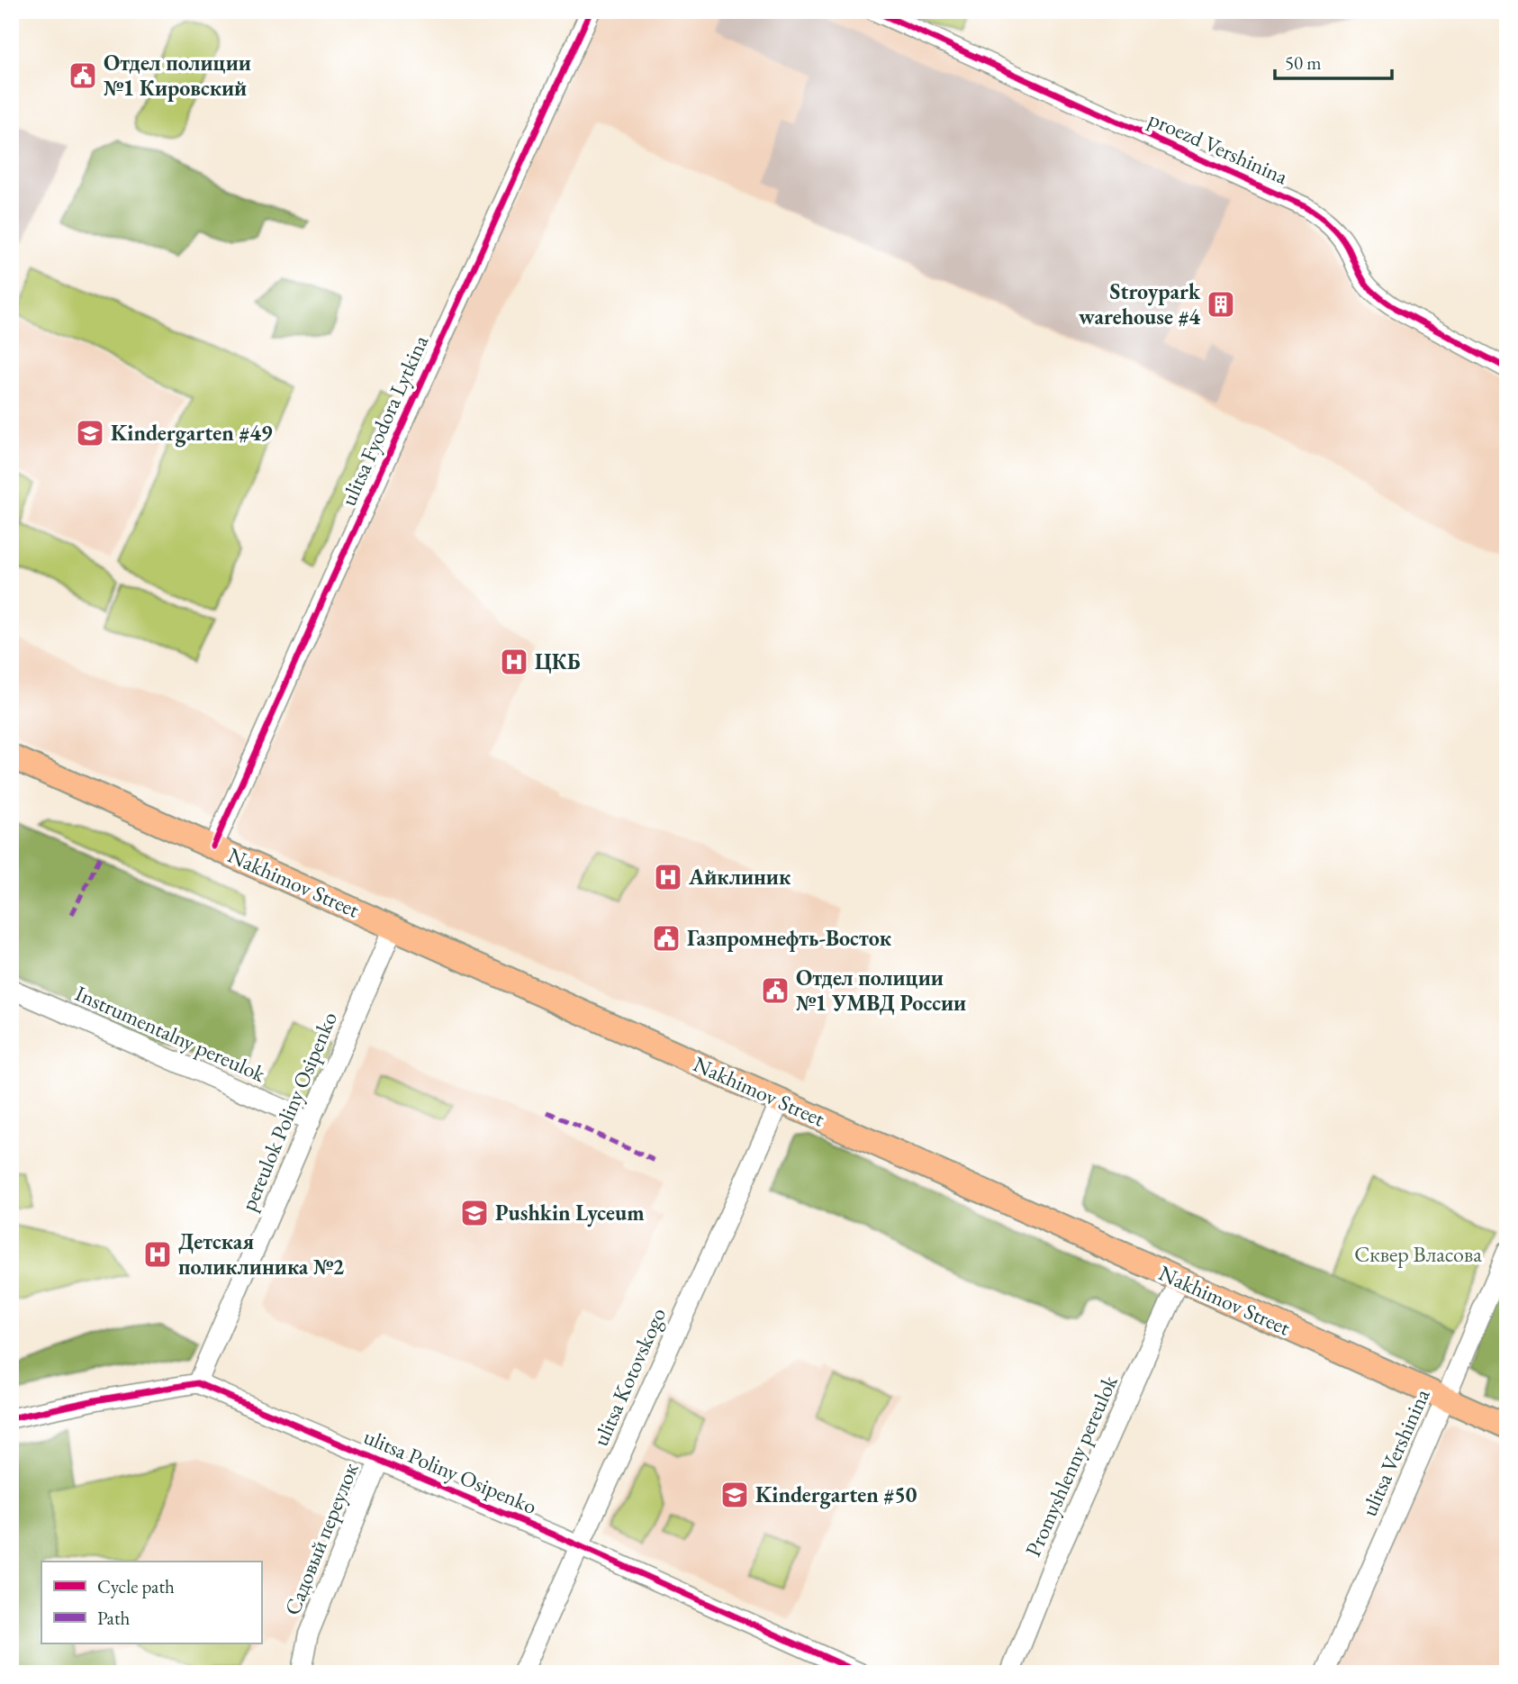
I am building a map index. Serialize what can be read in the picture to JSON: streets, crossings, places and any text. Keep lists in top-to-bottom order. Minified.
{"streets":{"main road":["Nakhimov Street"],"street":["proezd Vershinina","ulitsa Fyodora Lytkina","Instrumentalny pereulok","pereulok Poliny Osipenko","ulitsa Kotovskogo","ulitsa Vershinina","Promyshlenny pereulok","ulitsa Poliny Osipenko","Садовый переулок"]},"crossings":[["ulitsa Fyodora Lytkina","Nakhimov Street"],["Nakhimov Street","pereulok Poliny Osipenko"],["Nakhimov Street","ulitsa Kotovskogo"],["Nakhimov Street","ulitsa Vershinina"],["Nakhimov Street","Promyshlenny pereulok"],["Instrumentalny pereulok","pereulok Poliny Osipenko"],["pereulok Poliny Osipenko","ulitsa Poliny Osipenko"],["ulitsa Kotovskogo","ulitsa Poliny Osipenko"],["ulitsa Poliny Osipenko","Садовый переулок"]],"parks":["Сквер Власова"],"places":{"public building":["Отдел полиции №1 Кировский","Газпромнефть-Восток","Отдел полиции №1 УМВД России"],"building":["Stroypark warehouse #4"],"school or university":["Kindergarten #49","Pushkin Lyceum","Kindergarten #50"],"hospital":["ЦКБ","Айклиник","Детская поликлиника №2"]},"legend":["Cycle path","Path"],"scale_bar":"50 m"}
